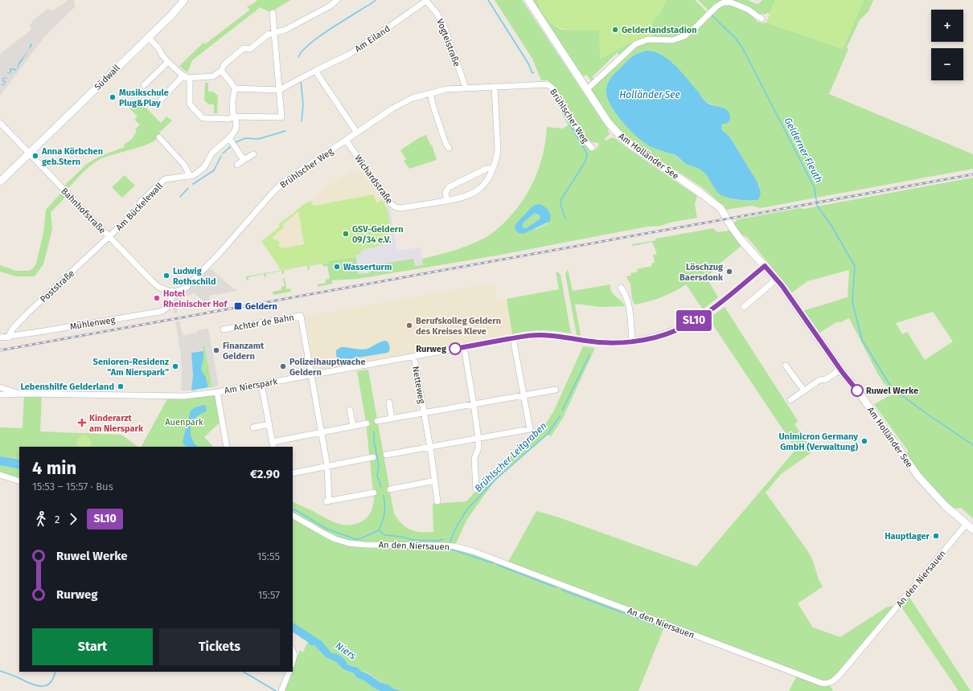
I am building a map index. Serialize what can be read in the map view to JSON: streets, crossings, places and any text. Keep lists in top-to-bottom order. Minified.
{"streets":{"street":["Am Eiland","Vogteistraße","Südwall","Brühlscher Weg","Am Holländer See","Wichardstraße","Am Bückelewall","Bahnhofstraße","Poststraße","Achter de Bahn","Mühlenweg","Netteweg","Am Nierspark","An den Niersauen"]},"crossings":[["Am Eiland","Vogteistraße"],["Vogteistraße","Brühlscher Weg"],["Südwall","Bahnhofstraße"],["Brühlscher Weg","Wichardstraße"],["Brühlscher Weg","Bahnhofstraße"],["Brühlscher Weg","Mühlenweg"],["Am Holländer See","Am Nierspark"],["Am Holländer See","An den Niersauen"],["Am Bückelewall","Bahnhofstraße"],["Am Bückelewall","Poststraße"],["Bahnhofstraße","Poststraße"],["Bahnhofstraße","Mühlenweg"],["Poststraße","Mühlenweg"],["Achter de Bahn","Am Nierspark"],["Netteweg","Am Nierspark"]],"water":["Holländer See","Gelderner Fleuth","Brühlscher Leitgraben","Niers"],"parks":["Auenpark"],"places":{"other":["Gelderlandstadion","Musikschule Plug&Play","Anna Körbchen geb.Stern","GSV-Geldern 09/34 e.V.","Wasserturm","Löschzug Baersdonk","Ludwig Rothschild","Hotel Rheinischer Hof","Berufskolleg Geldern des Kreises Kleve","Rurweg","Finanzamt Geldern","Senioren-Residenz \"Am Nierspark\"","Polizeihauptwache Geldern","Lebenshilfe Gelderland","Ruwel Werke","Unimicron Germany GmbH (Verwaltung)","Hauptlager"],"transit":["Geldern"],"health":["Kinderarzt am Nierspark"]},"lines":["bus line SL10"],"page":{"on_map":"SL10","map_buttons":["+","−"],"heading":["4 min","15:53 – 15:57 · Bus","€2.90"],"legs":["2","SL10"],"list":[{"name":"Ruwel Werke","value":"15:55"},{"name":"Rurweg","value":"15:57"}],"buttons":["Start","Tickets"]}}
